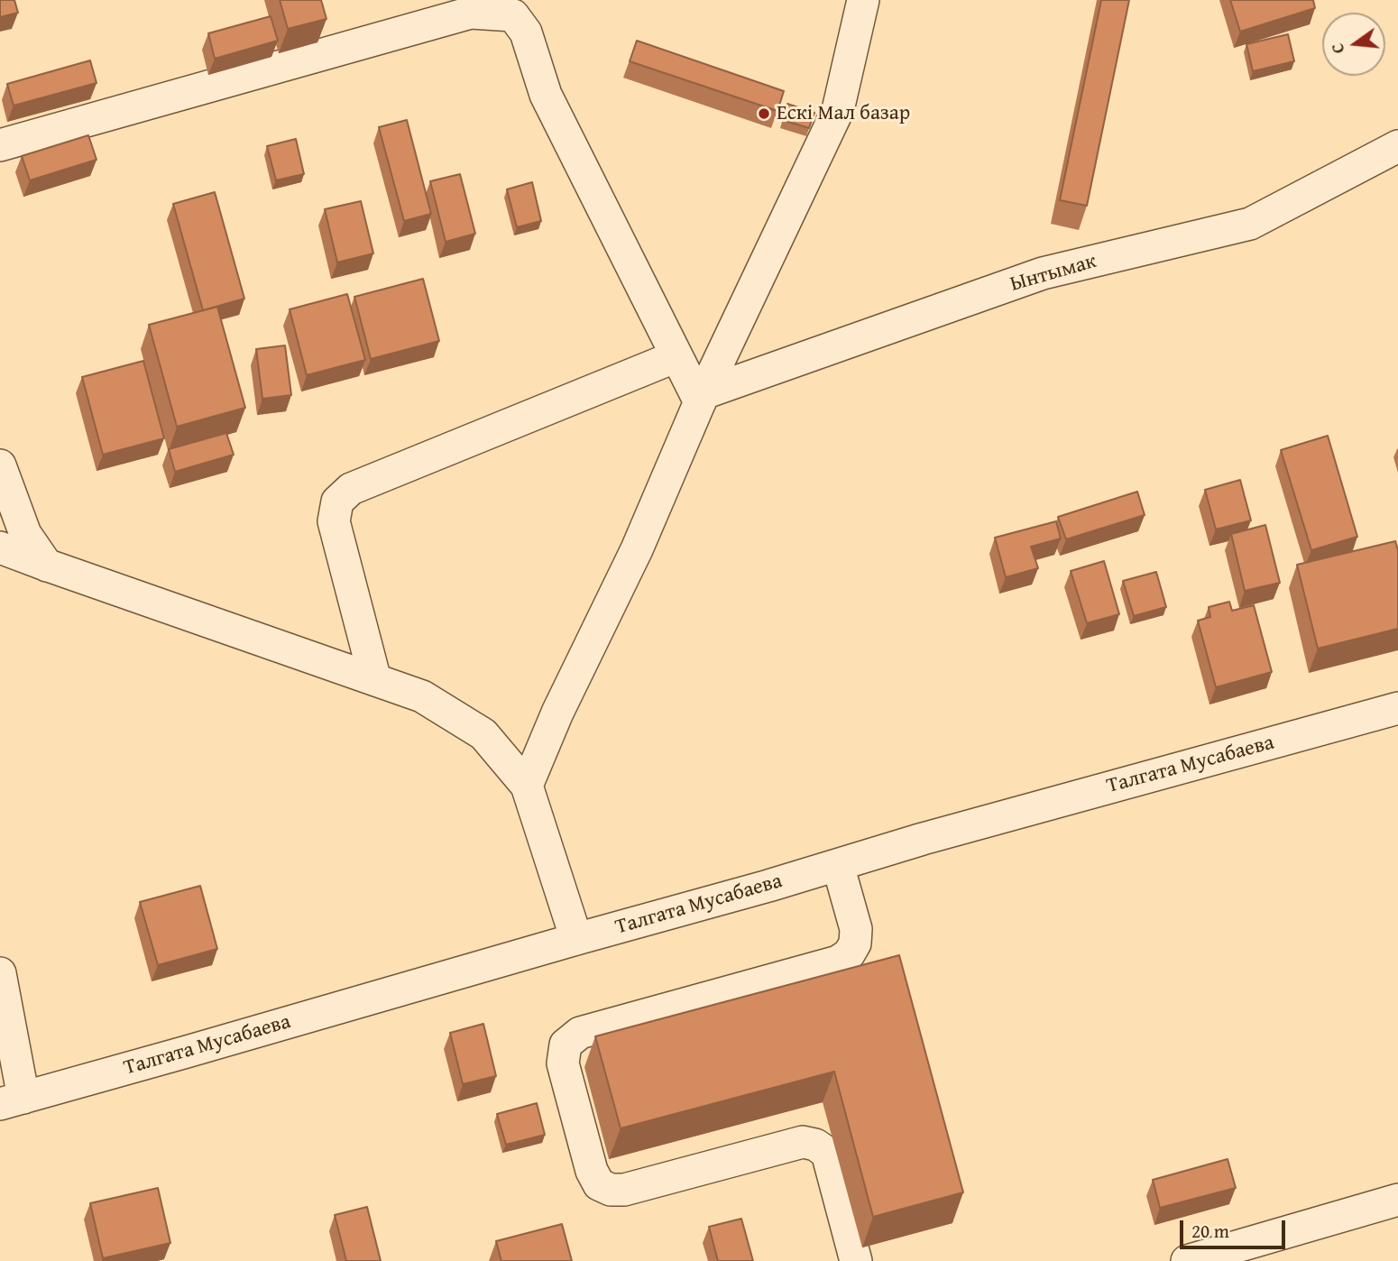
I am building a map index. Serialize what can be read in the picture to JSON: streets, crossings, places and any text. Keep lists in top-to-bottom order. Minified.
{"streets":{"street":["Ынтымак","Талгата Мусабаева"]},"places":["Ескі Мал базар"],"scale_bar":"20 m","north":"left"}
